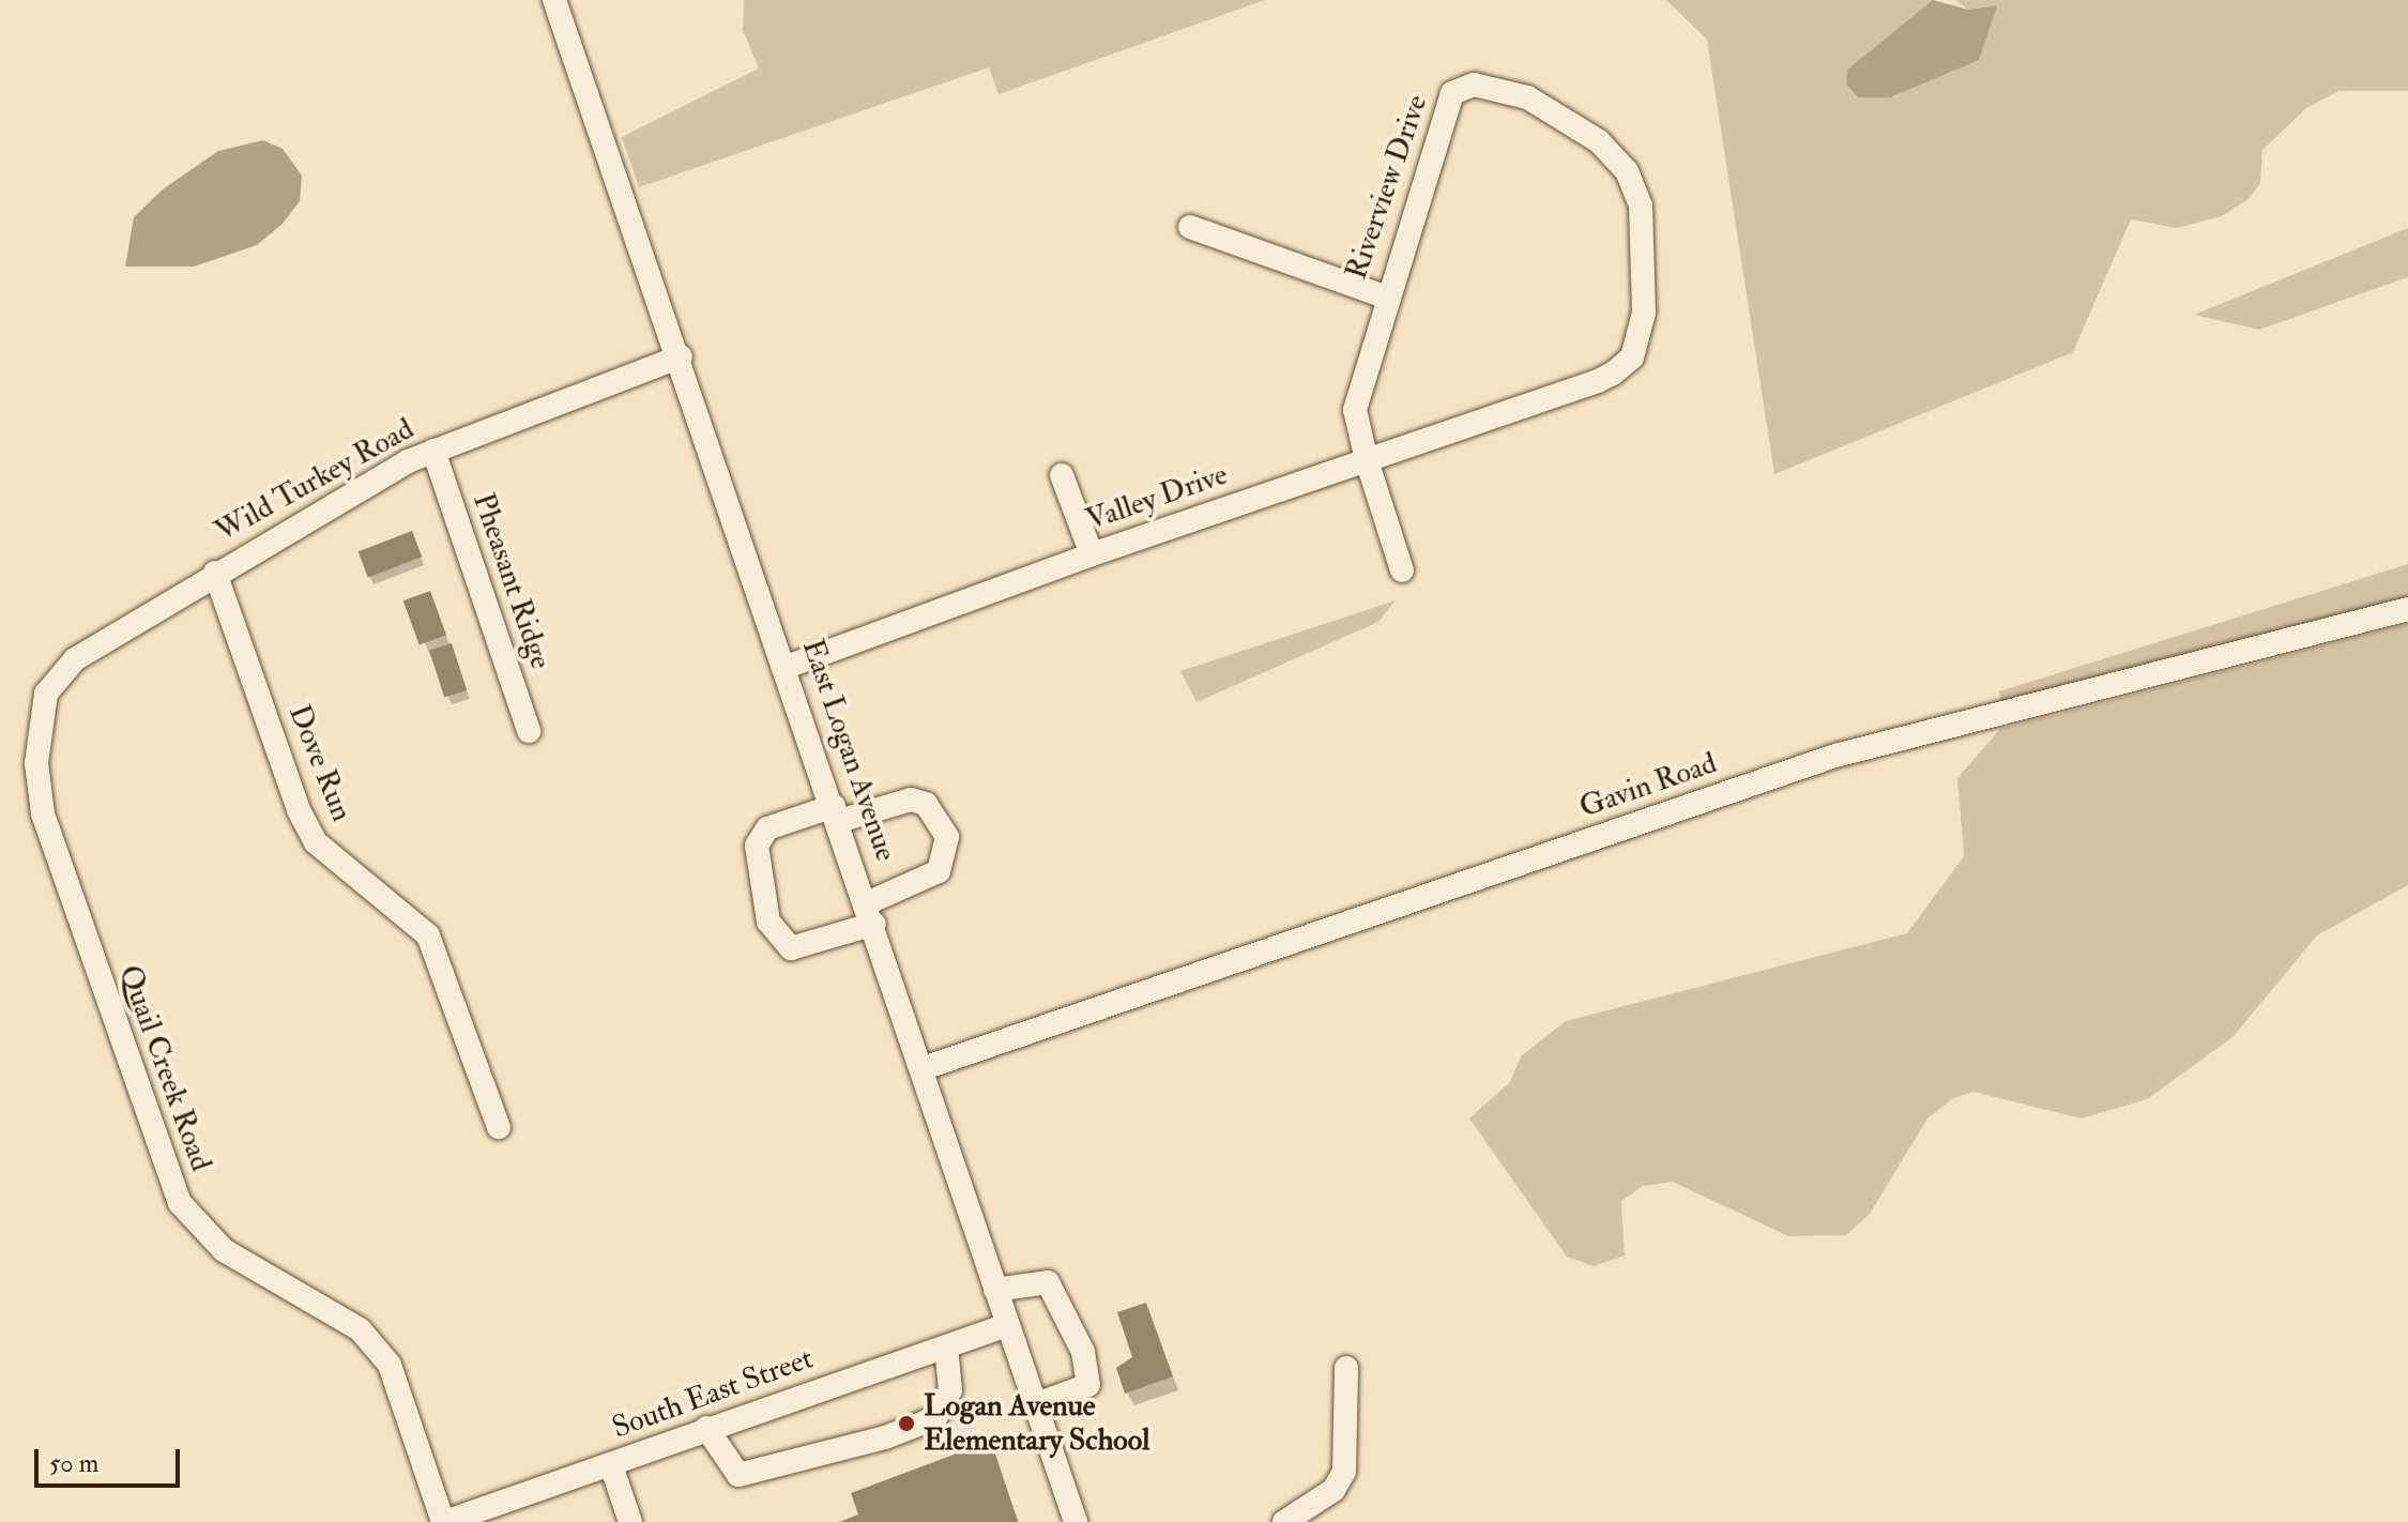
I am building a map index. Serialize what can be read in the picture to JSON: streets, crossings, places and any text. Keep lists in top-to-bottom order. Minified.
{"streets":{"street":["Riverview Drive","Wild Turkey Road","Valley Drive","Pheasant Ridge","East Logan Avenue","Dove Run","Gavin Road","Quail Creek Road","South East Street"]},"crossings":[["Riverview Drive","Valley Drive"],["Wild Turkey Road","Pheasant Ridge"],["Wild Turkey Road","East Logan Avenue"],["Wild Turkey Road","Dove Run"],["Wild Turkey Road","Quail Creek Road"],["Valley Drive","East Logan Avenue"],["East Logan Avenue","Gavin Road"],["East Logan Avenue","South East Street"],["Quail Creek Road","South East Street"]],"places":["Logan Avenue Elementary School"],"scale_bar":"50 m"}
